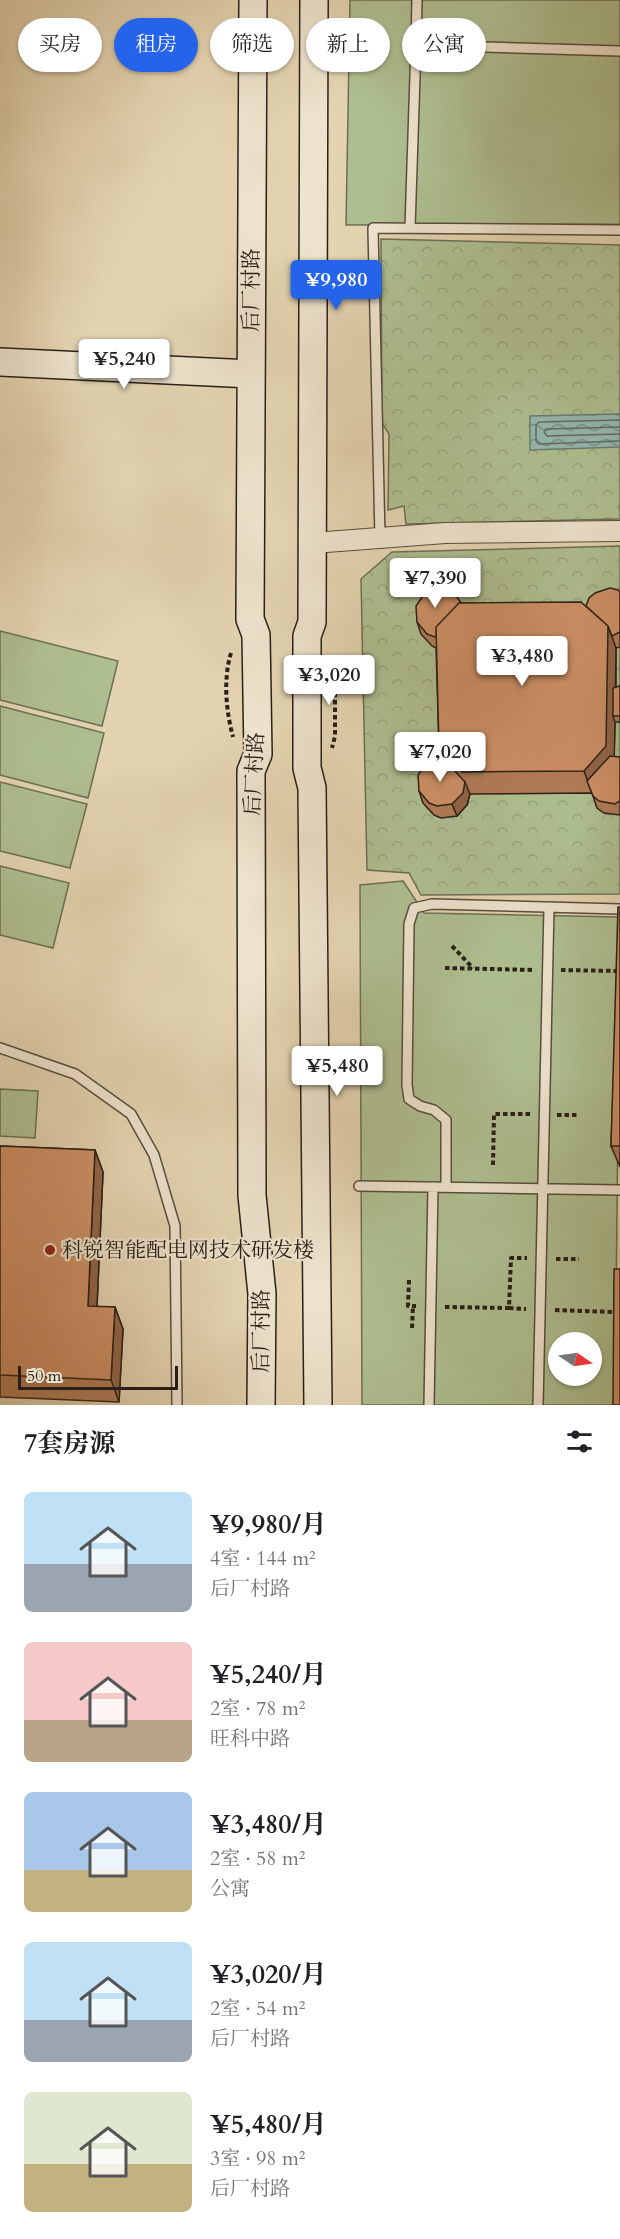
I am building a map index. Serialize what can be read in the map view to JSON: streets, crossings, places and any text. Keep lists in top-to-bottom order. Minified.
{"streets":{"main road":["后厂村路"]},"places":["科锐智能配电网技术研发楼"],"scale_bar":"50 m","north":"right","page":{"chip":["买房","租房","筛选","新上","公寓"],"price":["¥9,980","¥5,240","¥7,390","¥3,480","¥3,020","¥7,020","¥5,480"],"scale":"50 m","heading":"7套房源","list":[{"name":"¥9,980/月","note":"4室 · 144 m² · 后厂村路"},{"name":"¥5,240/月","note":"2室 · 78 m² · 旺科中路"},{"name":"¥3,480/月","note":"2室 · 58 m² · 公寓"},{"name":"¥3,020/月","note":"2室 · 54 m² · 后厂村路"},{"name":"¥5,480/月","note":"3室 · 98 m² · 后厂村路"}]}}
